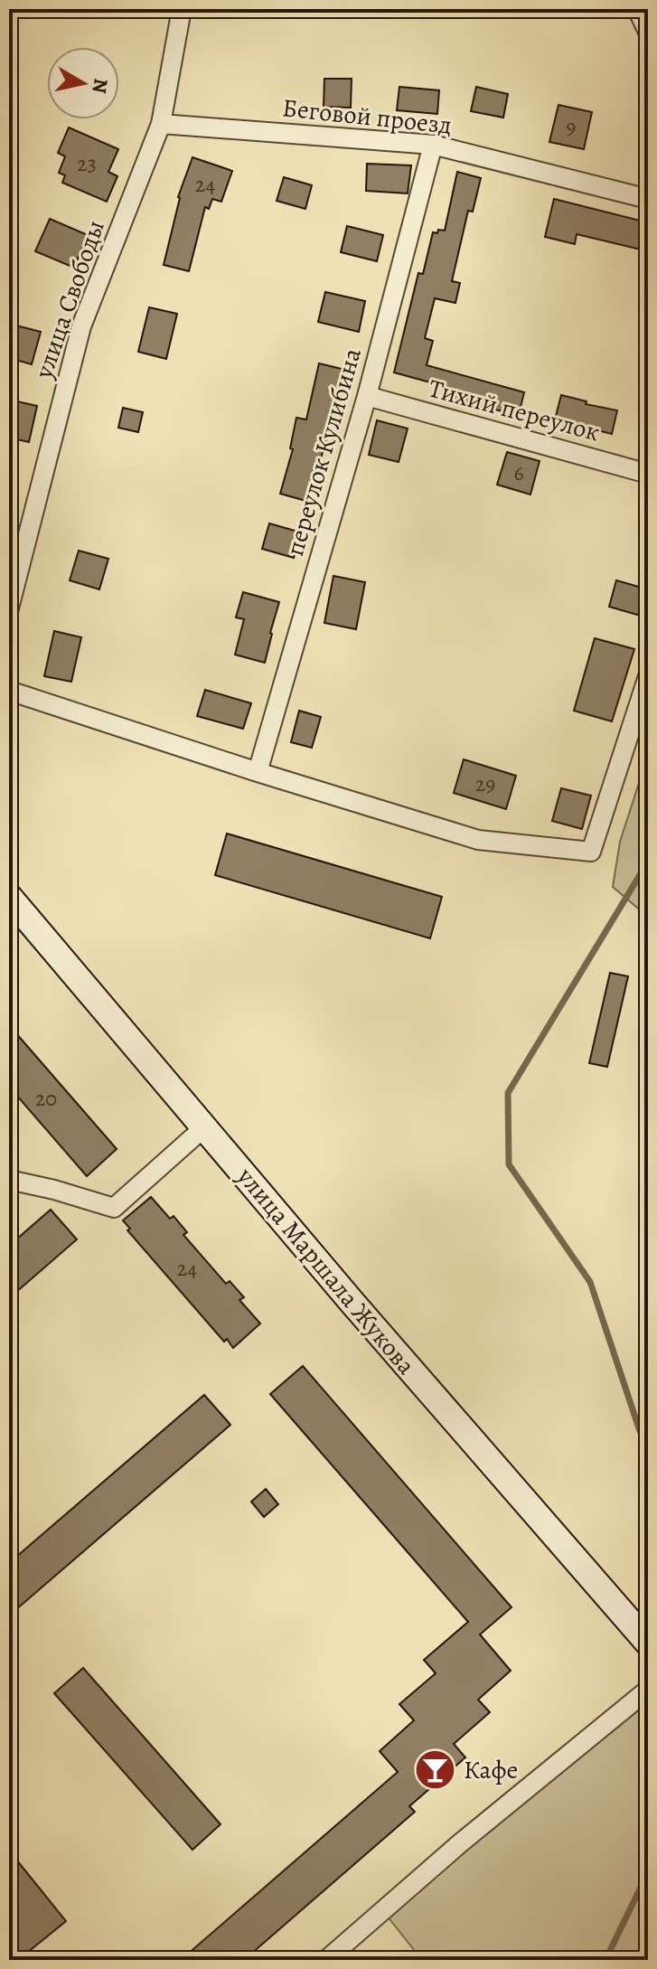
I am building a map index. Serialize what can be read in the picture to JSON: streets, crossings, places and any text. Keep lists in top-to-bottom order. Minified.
{"streets":{"street":["Беговой проезд","улица Свободы","Тихий переулок","переулок Кулибина","улица Маршала Жукова"]},"crossings":[["Беговой проезд","улица Свободы"],["Беговой проезд","переулок Кулибина"],["Тихий переулок","переулок Кулибина"]],"places":{"bar":["Кафе"]},"house_numbers":["9","23","24","6","29","20","24"],"north":"right"}
